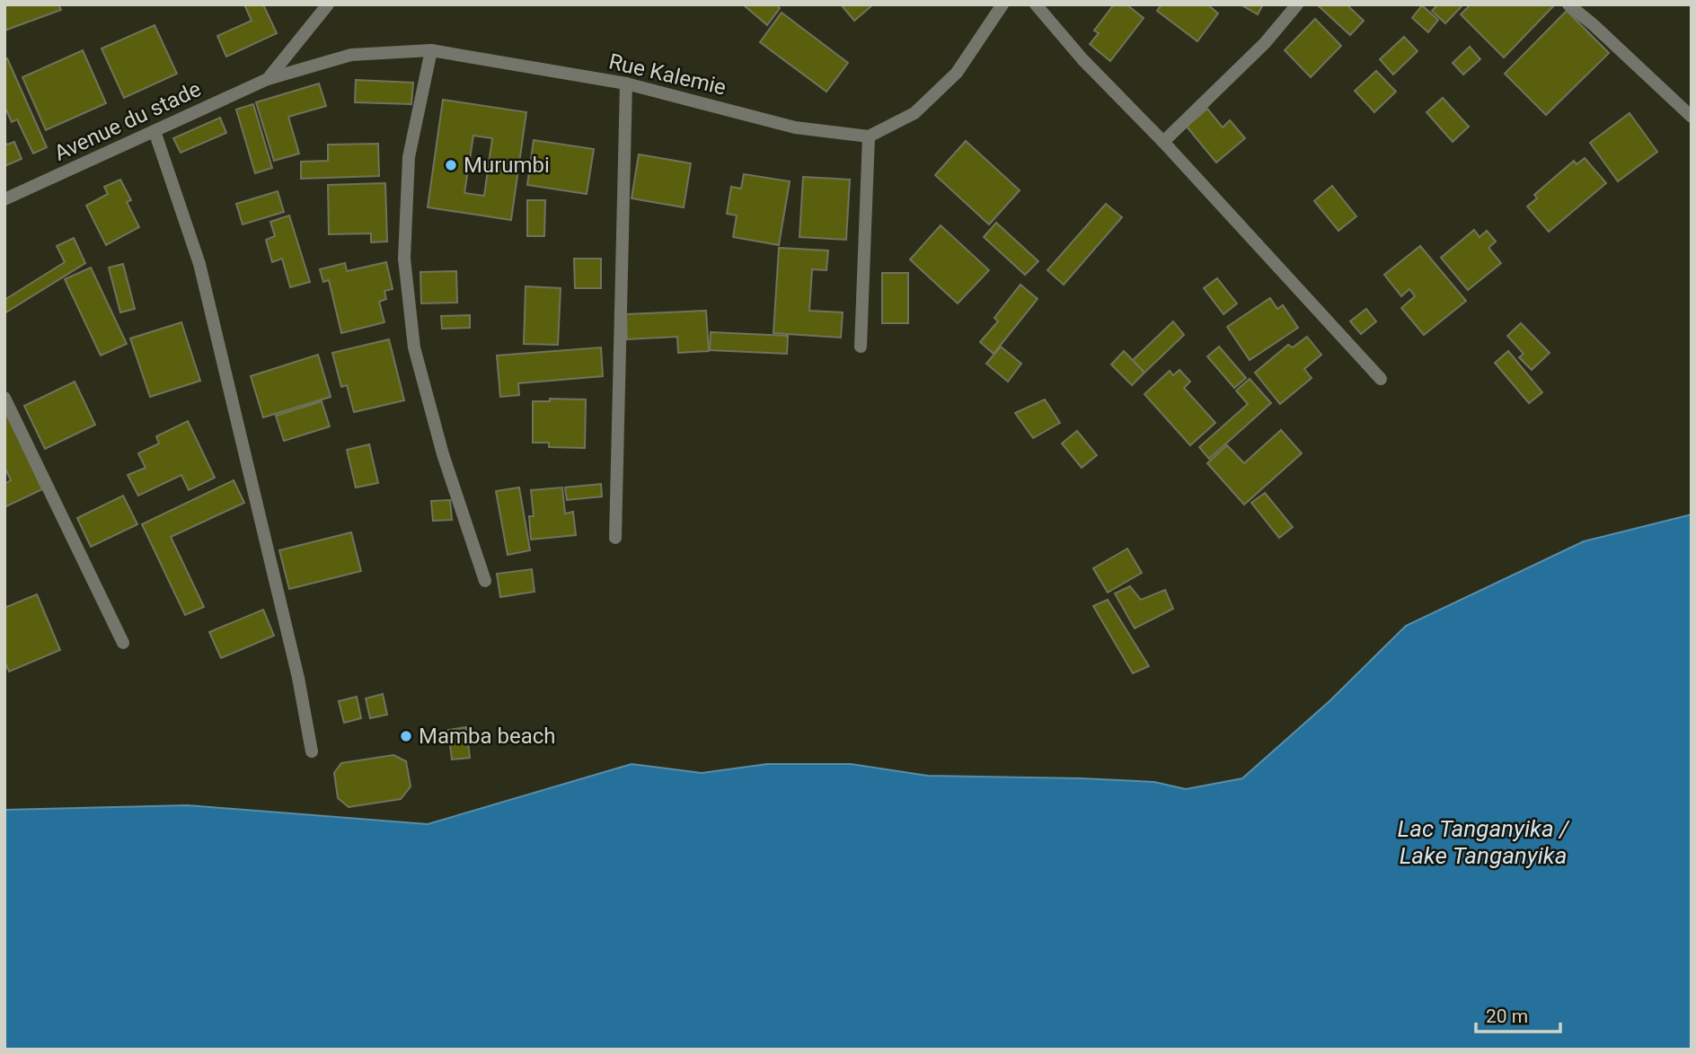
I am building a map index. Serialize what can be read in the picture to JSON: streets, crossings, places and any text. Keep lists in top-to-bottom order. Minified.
{"streets":{"street":["Rue Kalemie","Avenue du stade"]},"crossings":[["Rue Kalemie","Avenue du stade"]],"water":["Lac Tanganyika / Lake Tanganyika"],"places":["Murumbi","Mamba beach"],"scale_bar":"20 m"}
